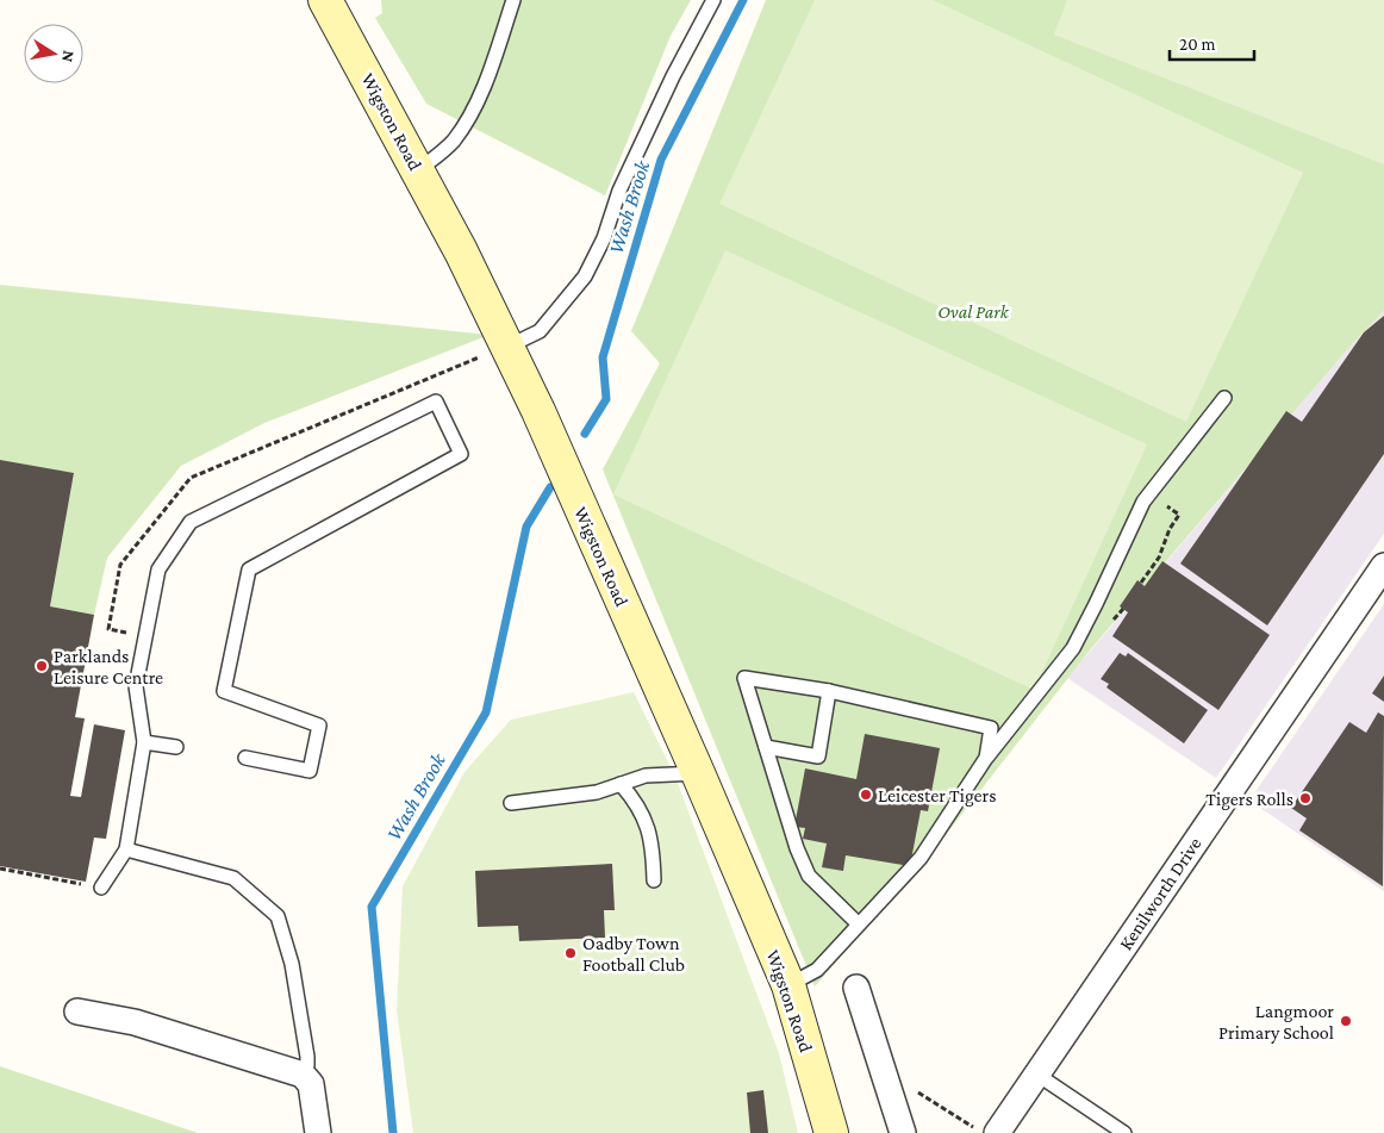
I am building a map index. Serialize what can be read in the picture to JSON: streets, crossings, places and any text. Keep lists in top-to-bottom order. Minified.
{"streets":{"main road":["Wigston Road"],"street":["Kenilworth Drive"]},"water":["Wash Brook"],"parks":["Oval Park"],"places":["Parklands Leisure Centre","Leicester Tigers","Tigers Rolls","Oadby Town Football Club","Langmoor Primary School"],"scale_bar":"20 m","north":"right"}
